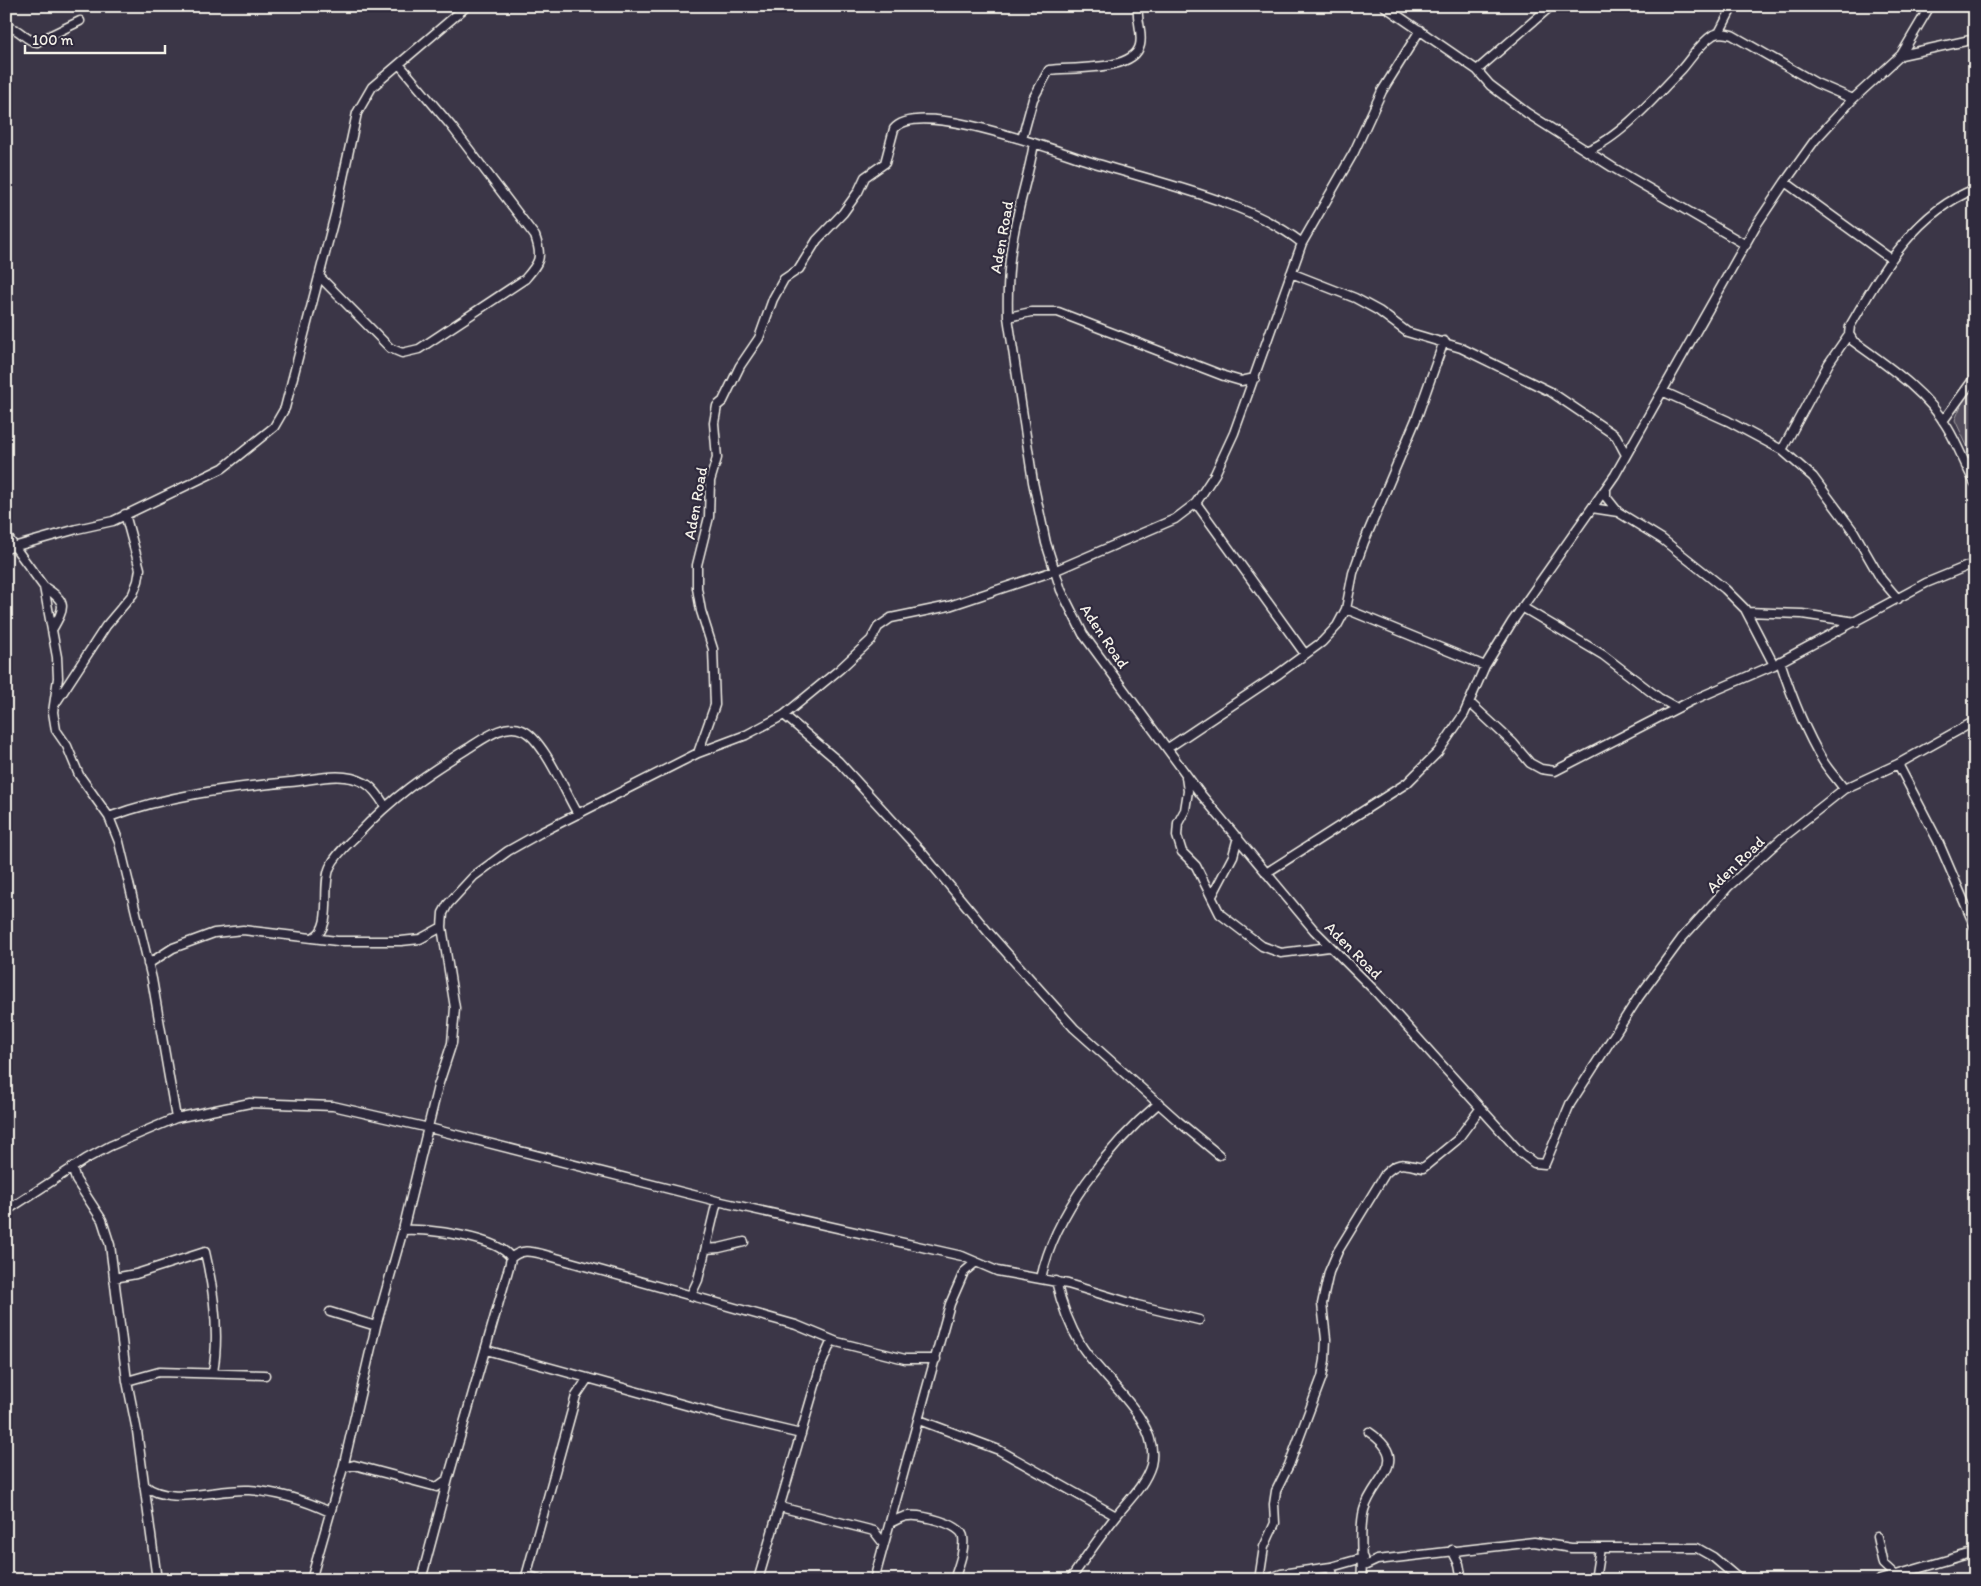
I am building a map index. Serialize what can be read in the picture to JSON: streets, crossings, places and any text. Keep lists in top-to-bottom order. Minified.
{"streets":{"street":["Aden Road"]},"scale_bar":"100 m"}
